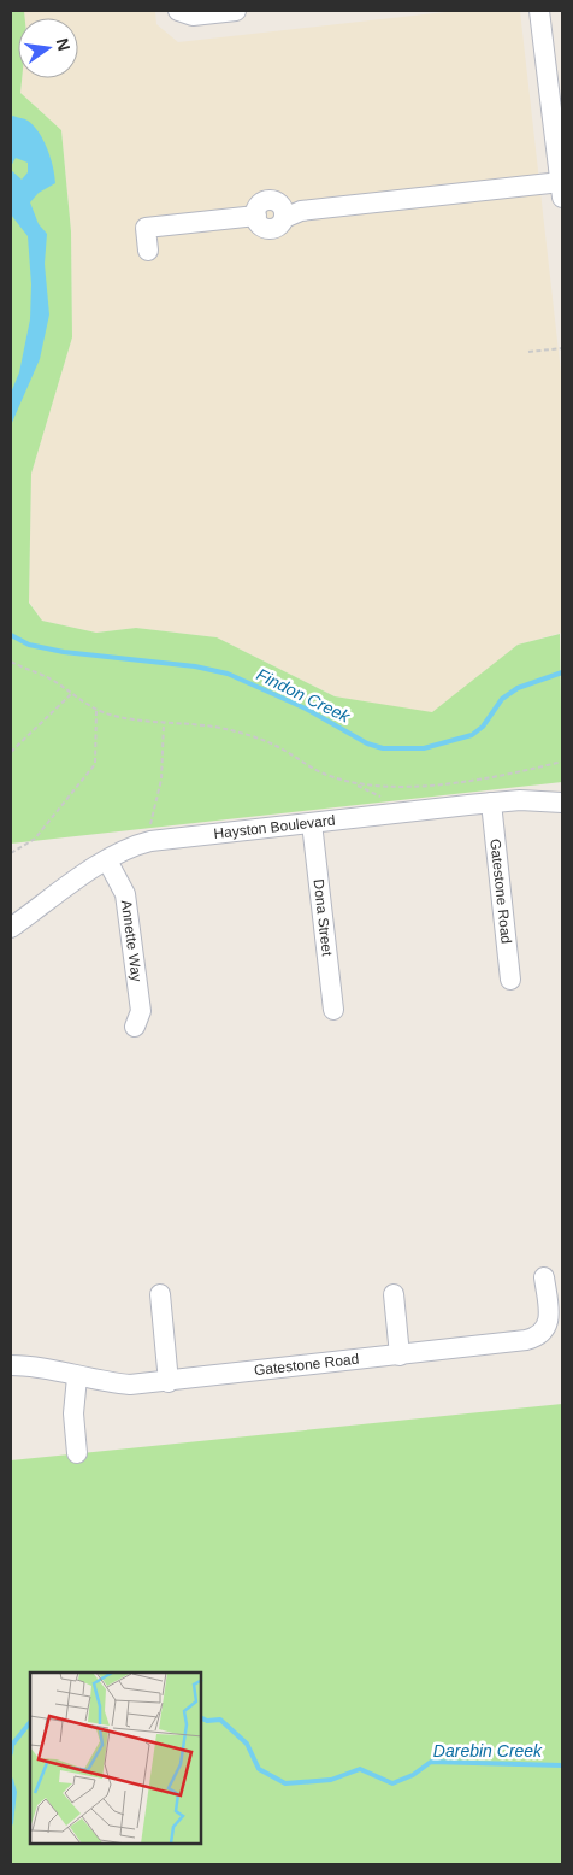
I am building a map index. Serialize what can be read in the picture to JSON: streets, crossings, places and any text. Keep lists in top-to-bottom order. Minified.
{"streets":{"street":["Hayston Boulevard","Gatestone Road","Dona Street","Annette Way"]},"crossings":[["Hayston Boulevard","Gatestone Road"],["Hayston Boulevard","Dona Street"],["Hayston Boulevard","Annette Way"]],"water":["Findon Creek","Darebin Creek"],"north":"right"}
